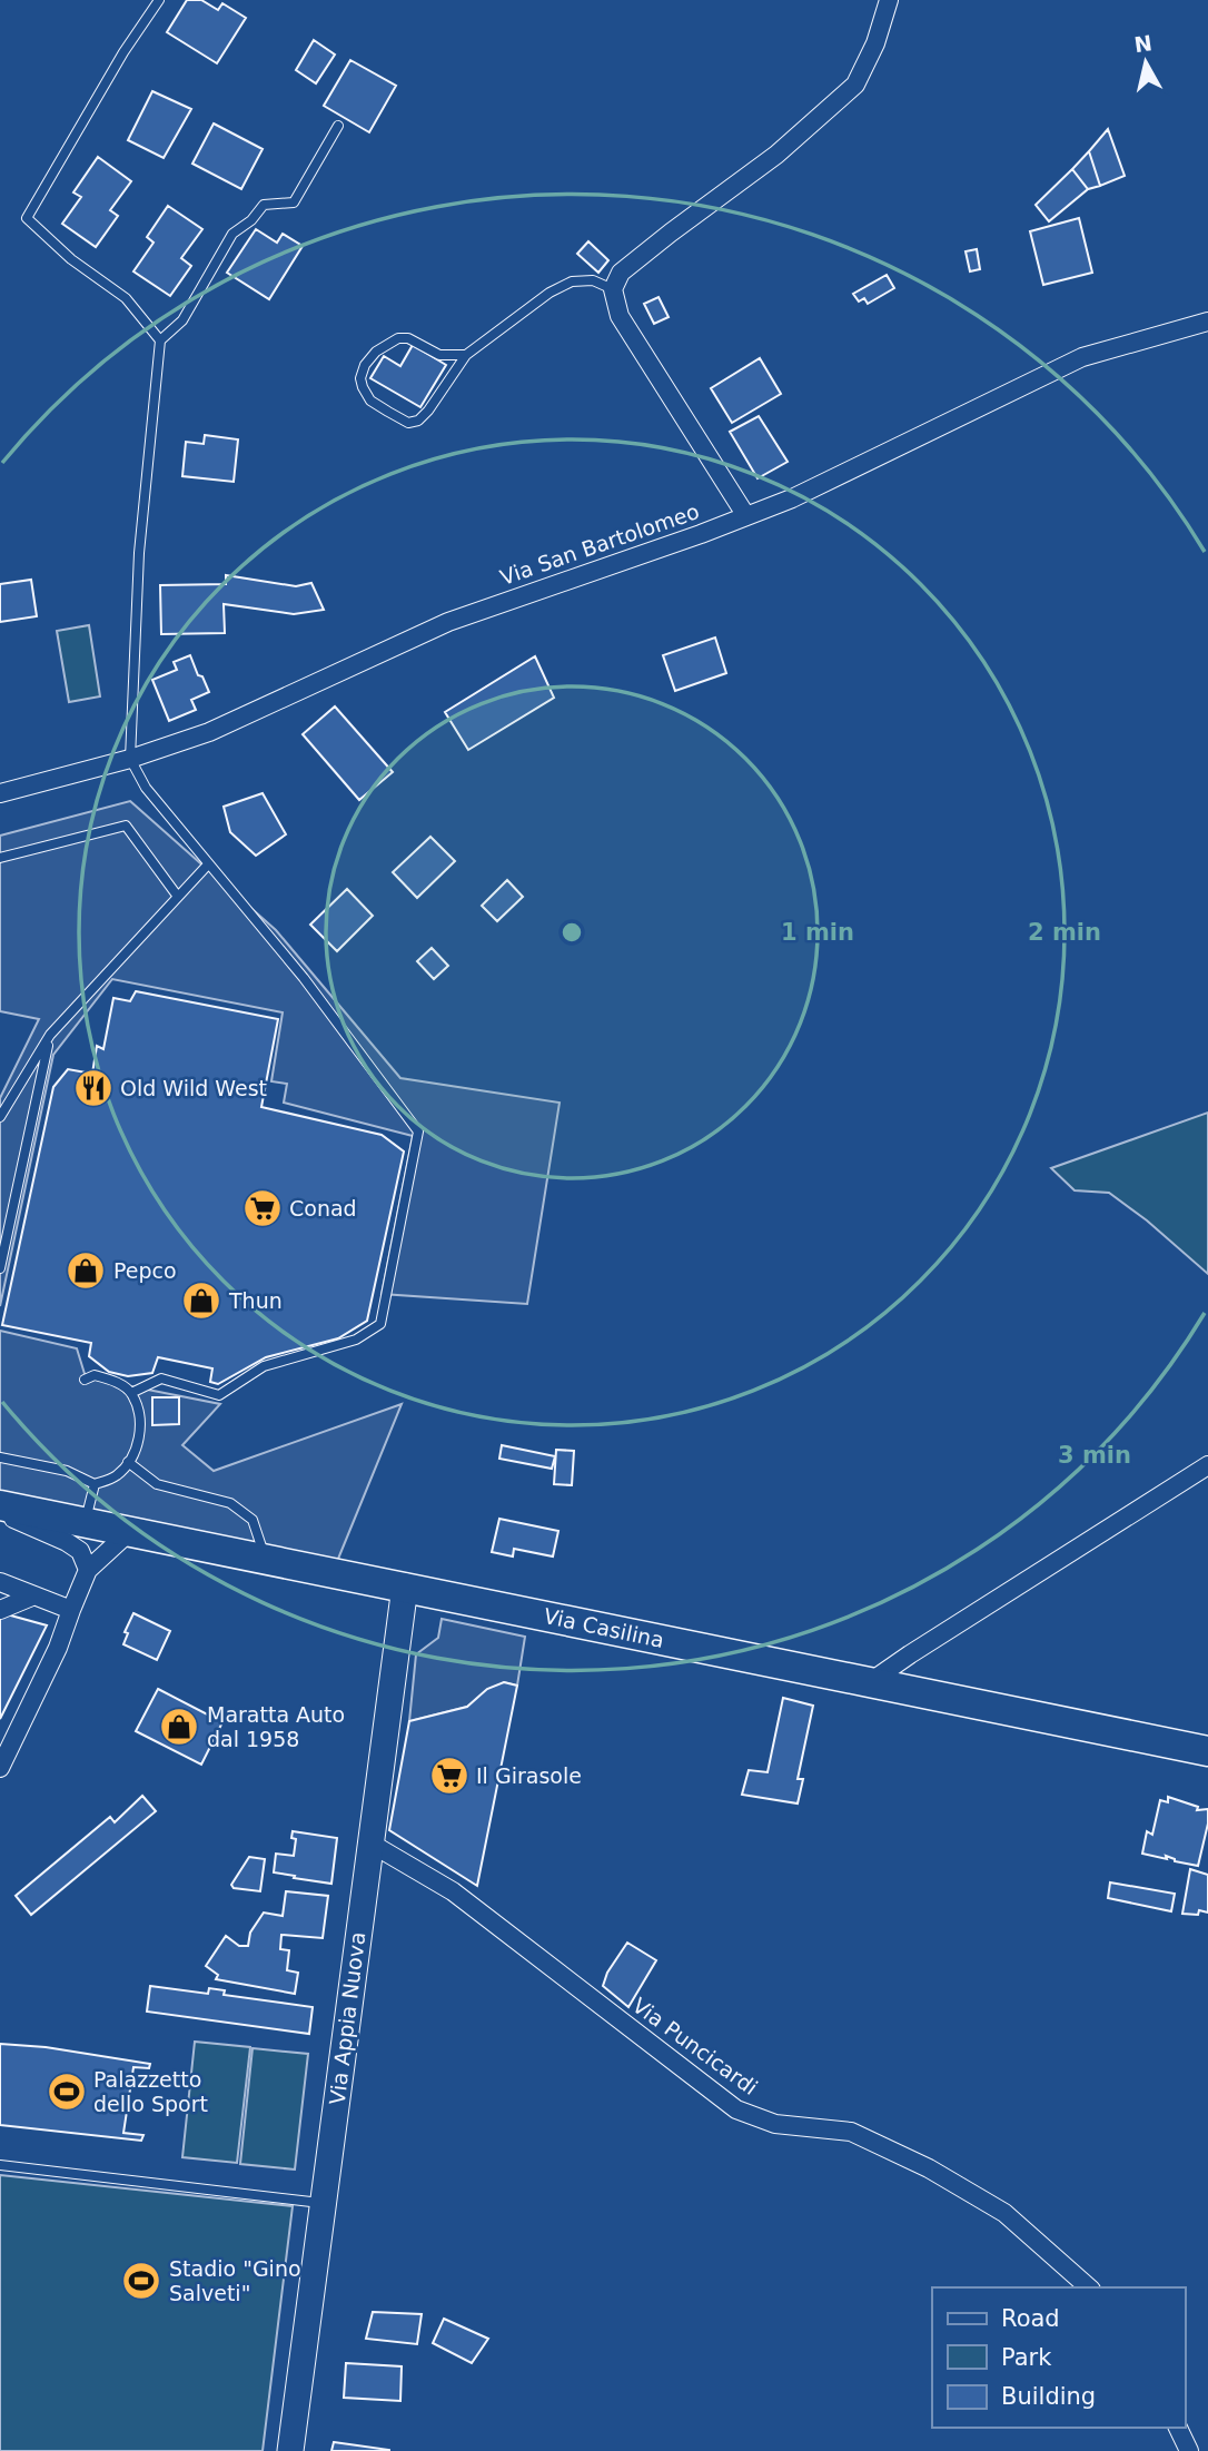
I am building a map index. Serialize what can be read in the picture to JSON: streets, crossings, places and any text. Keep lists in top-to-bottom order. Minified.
{"streets":{"main road":["Via Casilina"],"street":["Via San Bartolomeo","Via Appia Nuova","Via Puncicardi"]},"crossings":[["Via Casilina","Via Appia Nuova"],["Via Appia Nuova","Via Puncicardi"]],"places":{"restaurant":["Old Wild West"],"supermarket":["Conad","Il Girasole"],"shop":["Pepco","Thun","Maratta Auto dal 1958"],"sports":["Palazzetto dello Sport","Stadio \"Gino Salveti\""]},"legend":["Road","Park","Building"],"north":"top","rings":["1 min","2 min","3 min"]}
